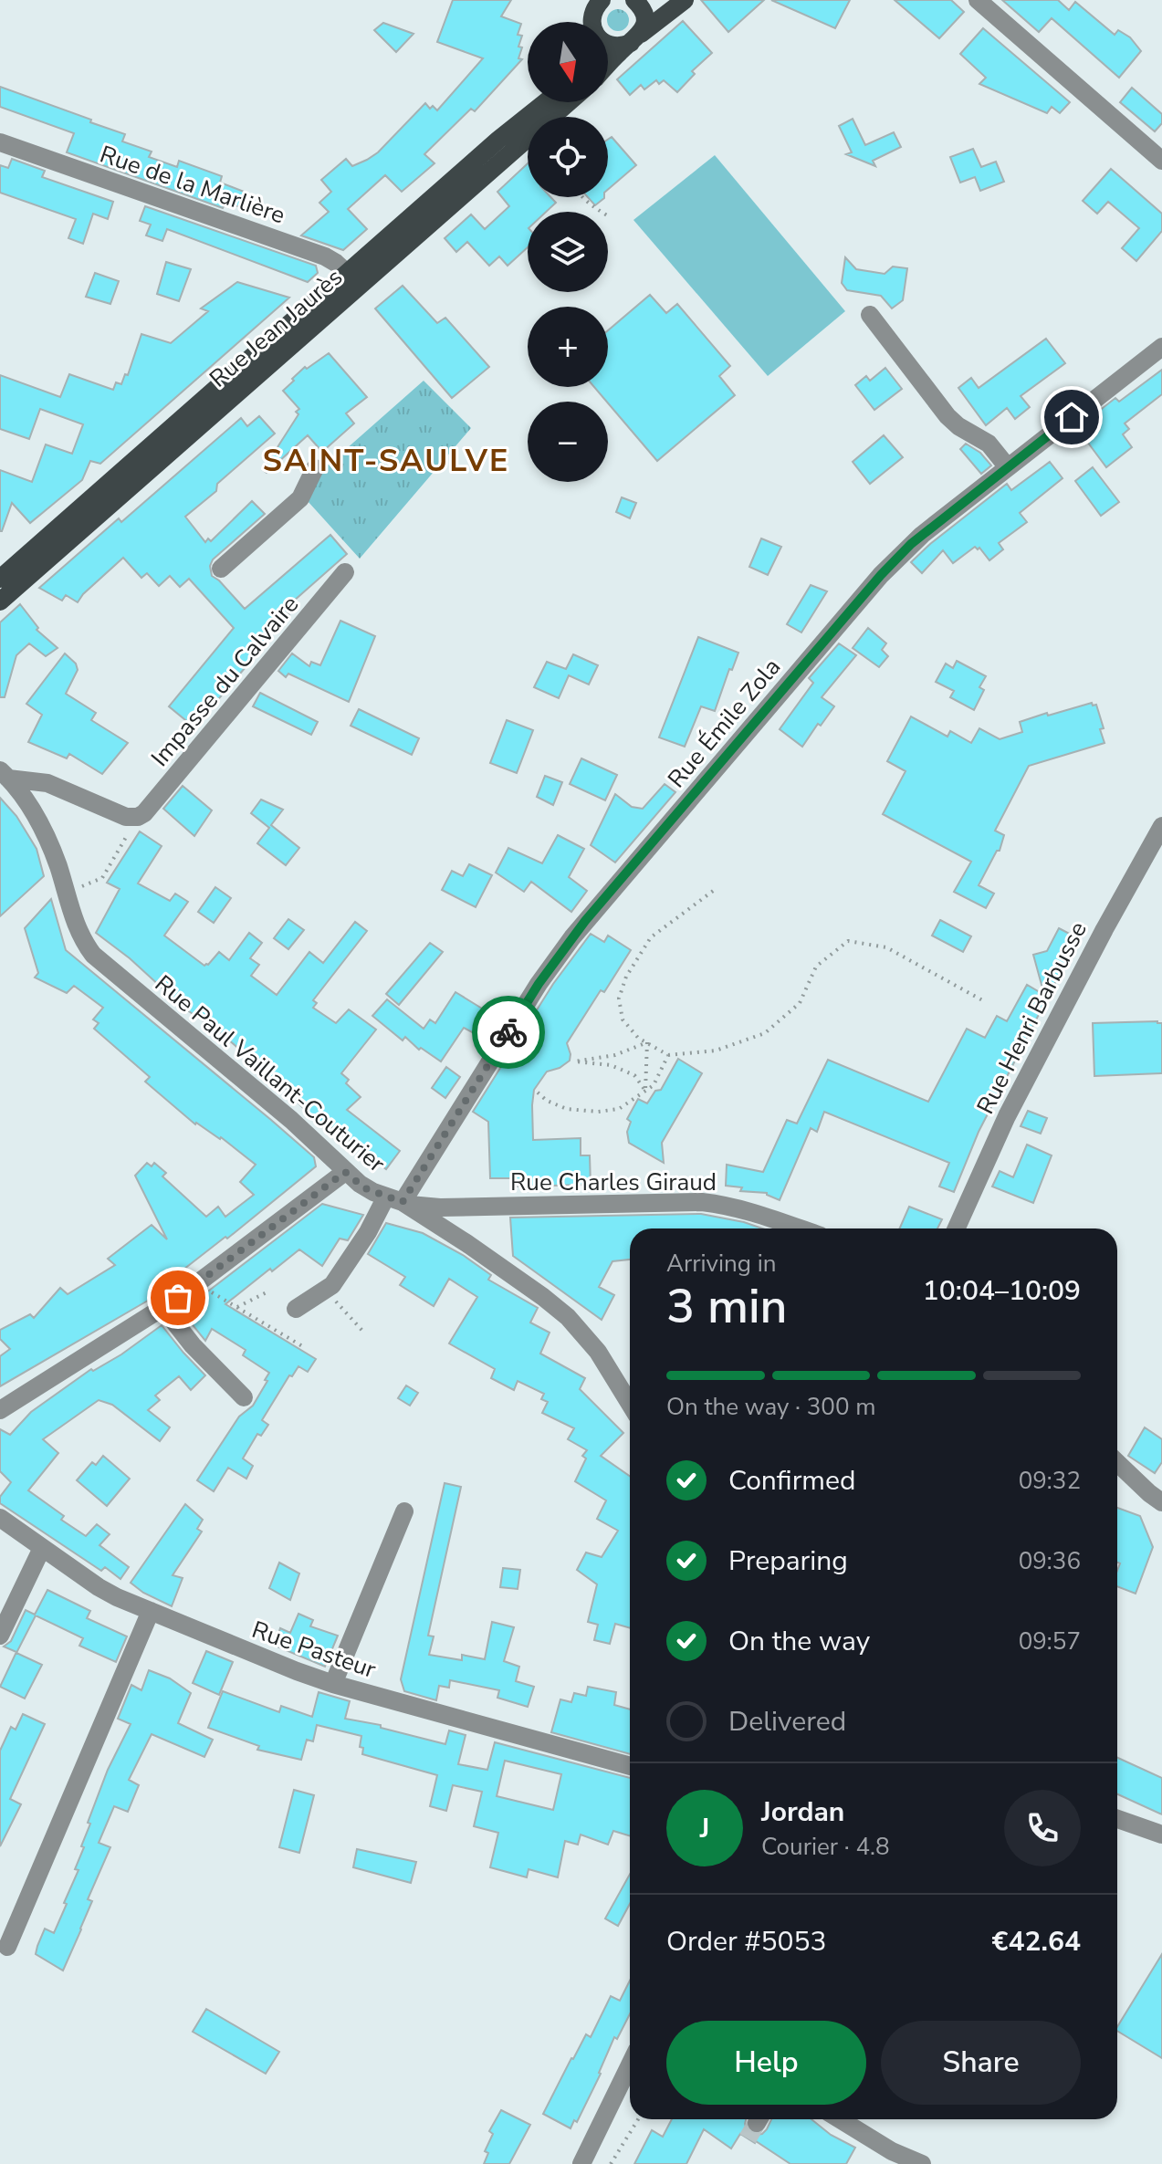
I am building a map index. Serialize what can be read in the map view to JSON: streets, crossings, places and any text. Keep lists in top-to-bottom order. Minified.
{"streets":{"main road":["Rue Jean Jaurès"],"street":["Rue de la Marlière","Impasse du Calvaire","Rue Émile Zola","Rue Henri Barbusse","Rue Paul Vaillant-Couturier","Rue Charles Giraud","Rue Pasteur"]},"crossings":[["Rue de la Marlière","Rue Jean Jaurès"],["Rue Émile Zola","Rue Paul Vaillant-Couturier"],["Rue Émile Zola","Rue Charles Giraud"],["Rue Paul Vaillant-Couturier","Rue Charles Giraud"]],"districts":["SAINT-SAULVE"],"north":"bottom","page":{"map_buttons":["+","−"],"heading":["3 min","Arriving in","10:04–10:09"],"panel":["Jordan","Courier · 4.8","Order #5053","€42.64"],"bar":"On the way · 300 m","list":[["Confirmed","09:32"],["Preparing","09:36"],["On the way","09:57"],"Delivered"],"round":"J","buttons":["Help","Share"]}}
